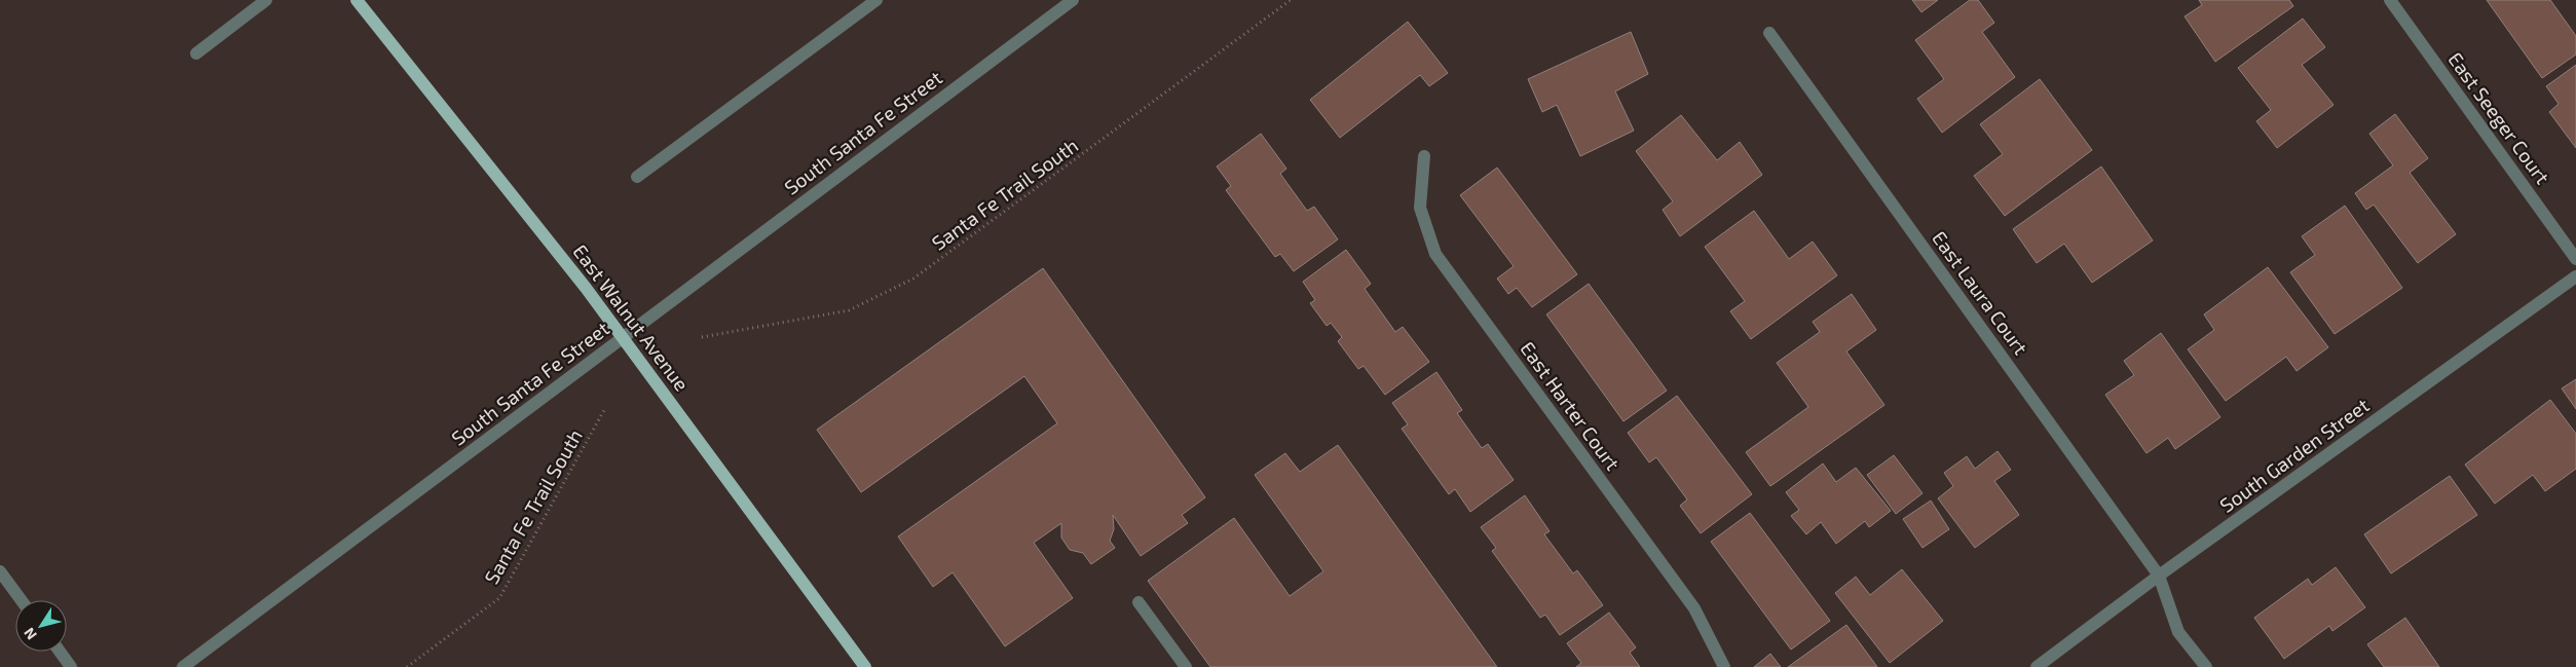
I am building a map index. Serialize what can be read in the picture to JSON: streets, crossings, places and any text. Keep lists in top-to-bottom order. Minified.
{"streets":{"main road":["East Walnut Avenue"],"street":["East Seeger Court","South Santa Fe Street","East Laura Court","East Harter Court","South Garden Street"],"path":["Santa Fe Trail South"]},"crossings":[["South Santa Fe Street","East Walnut Avenue"],["East Laura Court","South Garden Street"]],"north":"bottom left"}
